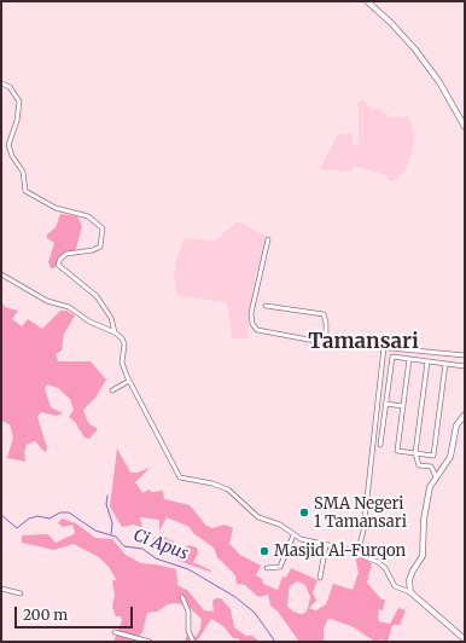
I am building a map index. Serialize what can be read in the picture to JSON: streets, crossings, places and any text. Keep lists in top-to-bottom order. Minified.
{"districts":["Tamansari"],"water":["Ci Apus"],"places":["SMA Negeri 1 Tamansari","Masjid Al-Furqon"],"scale_bar":"200 m"}
